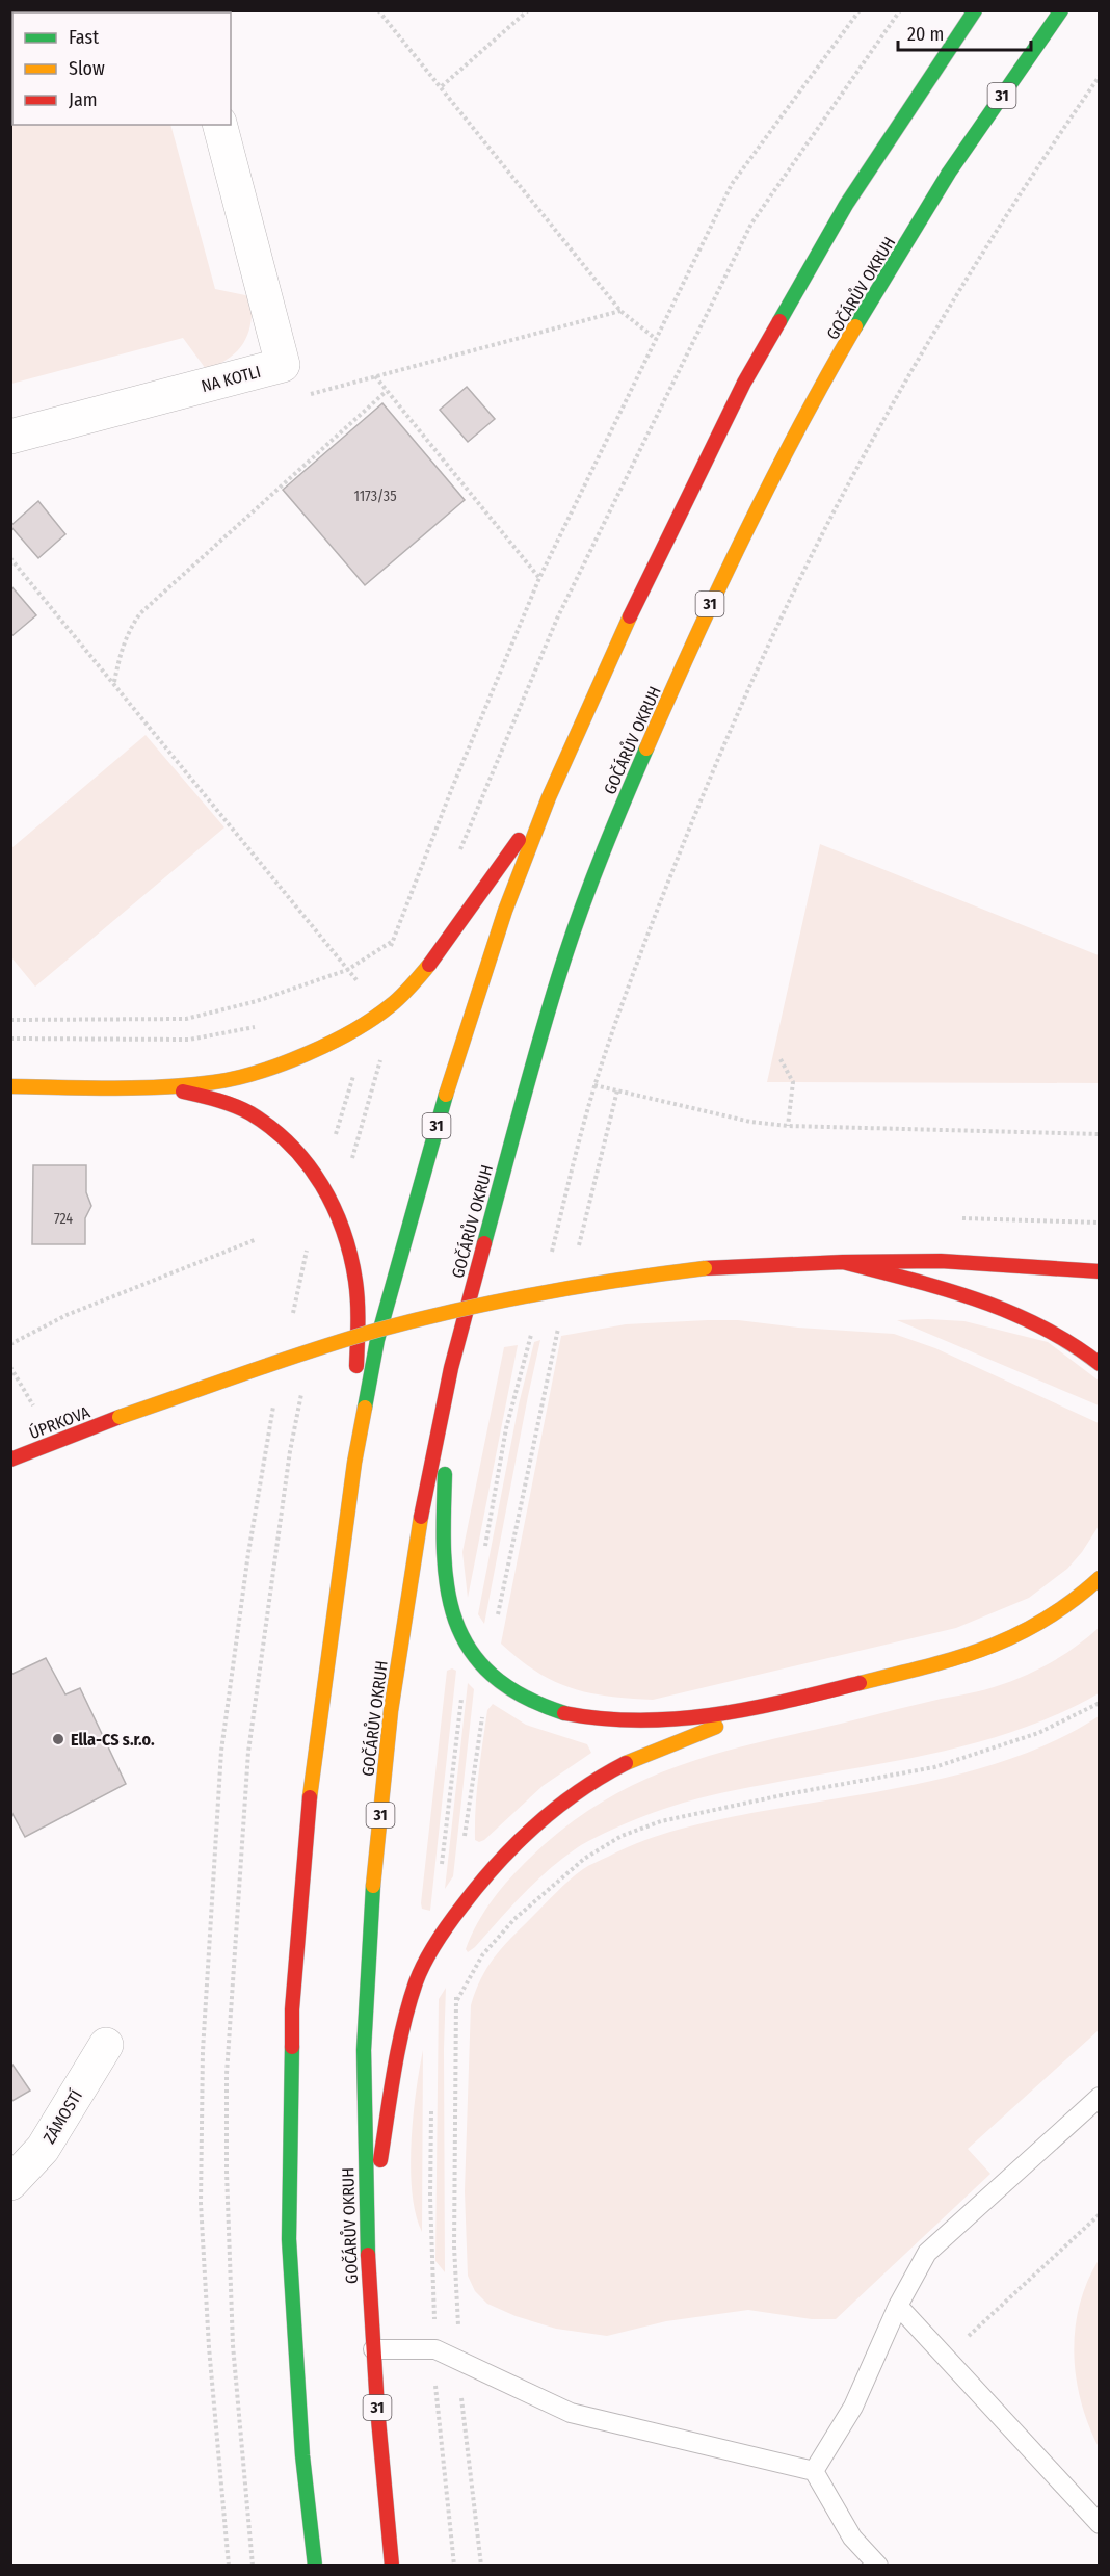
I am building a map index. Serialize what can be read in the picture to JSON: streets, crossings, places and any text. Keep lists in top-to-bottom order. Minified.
{"streets":{"main road":["31","GOČÁRŮV OKRUH","ÚPRKOVA"],"street":["NA KOTLI","ZÁMOSTÍ"]},"places":["Ella-CS s.r.o."],"house_numbers":["1173/35","724"],"legend":["Fast","Slow","Jam"],"scale_bar":"20 m"}
